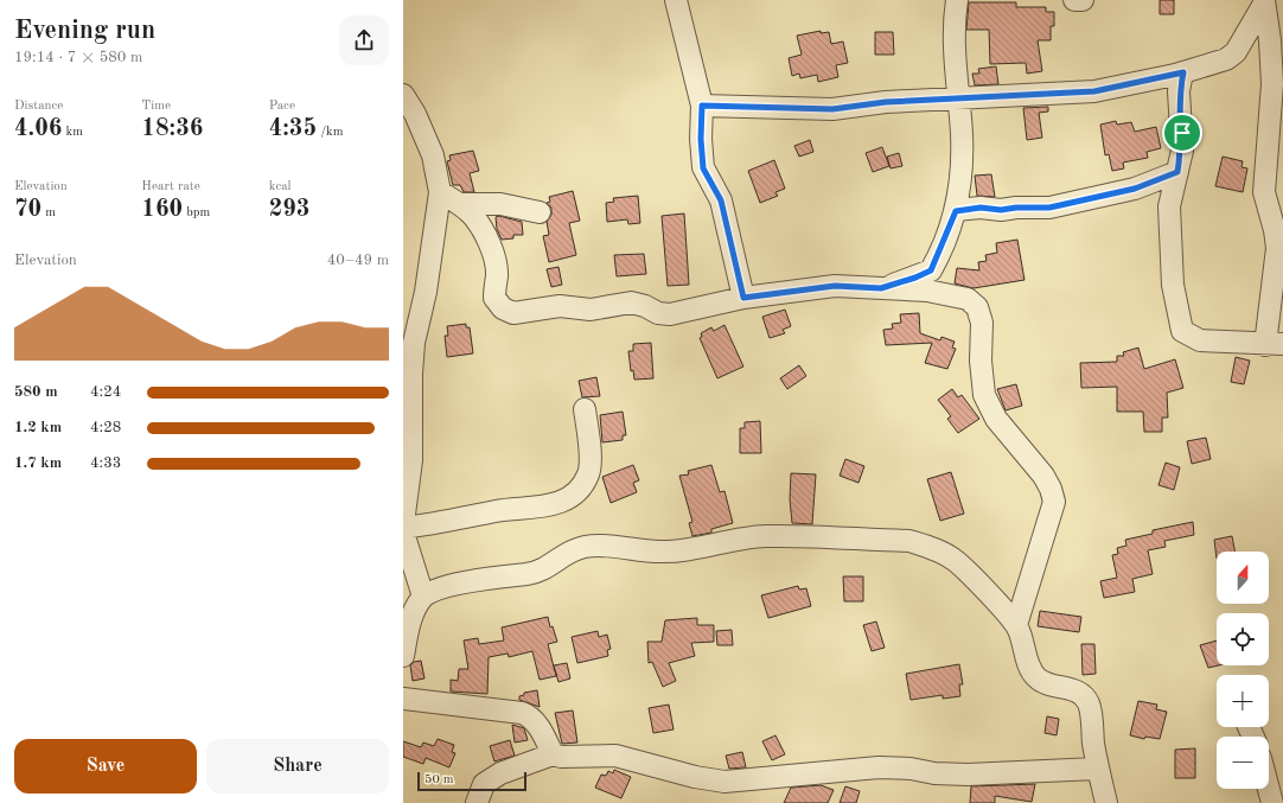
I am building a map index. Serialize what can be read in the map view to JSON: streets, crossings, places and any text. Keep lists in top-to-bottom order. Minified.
{"scale_bar":"50 m","north":"top","page":{"heading":["Evening run","19:14 · 7 × 580 m"],"stats":[["Distance","4.06 km"],["Time","18:36"],["Pace","4:35 /km"],["Elevation","70 m"],["Heart rate","160 bpm"],["kcal","293"]],"chart":["Elevation","40–49 m"],"list":[{"name":"580 m","note":"4:24"},{"name":"1.2 km","note":"4:28"},{"name":"1.7 km","note":"4:33"}],"map_buttons":["+","−"],"buttons":["Save","Share"],"scale":"50 m"}}
